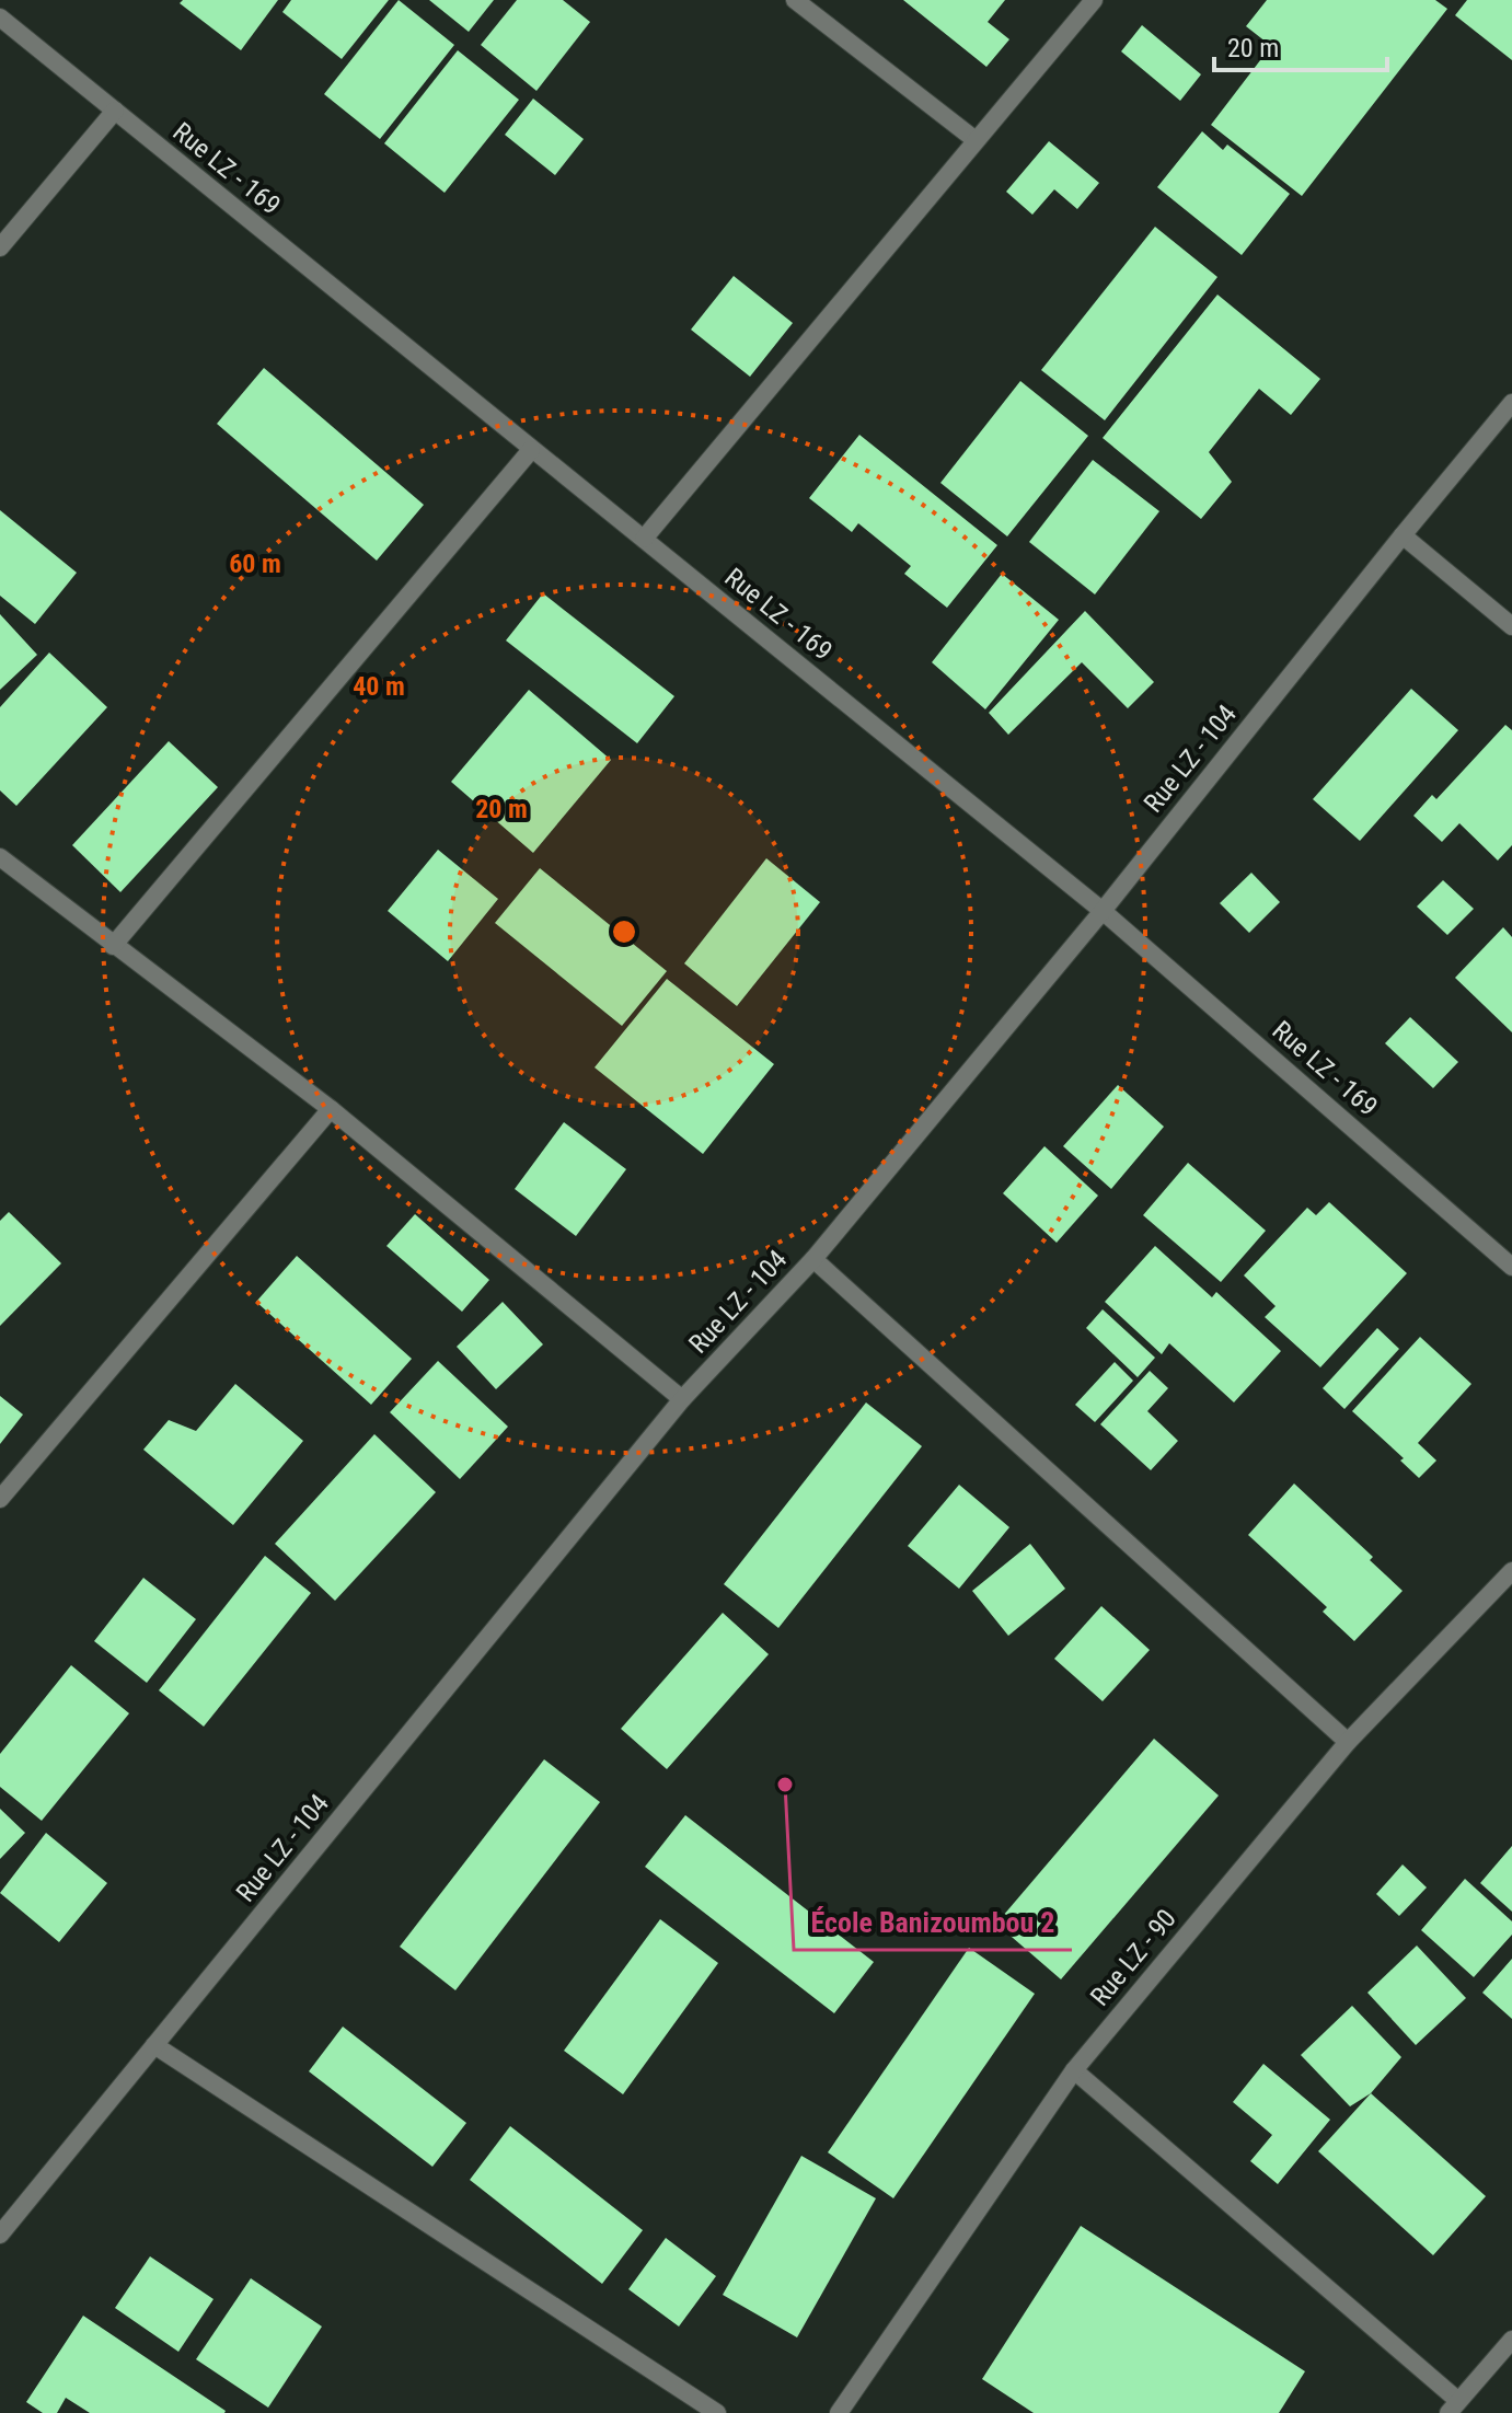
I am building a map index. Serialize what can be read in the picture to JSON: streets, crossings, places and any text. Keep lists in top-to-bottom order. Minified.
{"streets":{"street":["Rue LZ - 169","Rue LZ - 104","Rue LZ - 90"]},"crossings":[["Rue LZ - 169","Rue LZ - 104"]],"places":["École Banizoumbou 2"],"scale_bar":"20 m","rings":["60 m","40 m","20 m"]}
